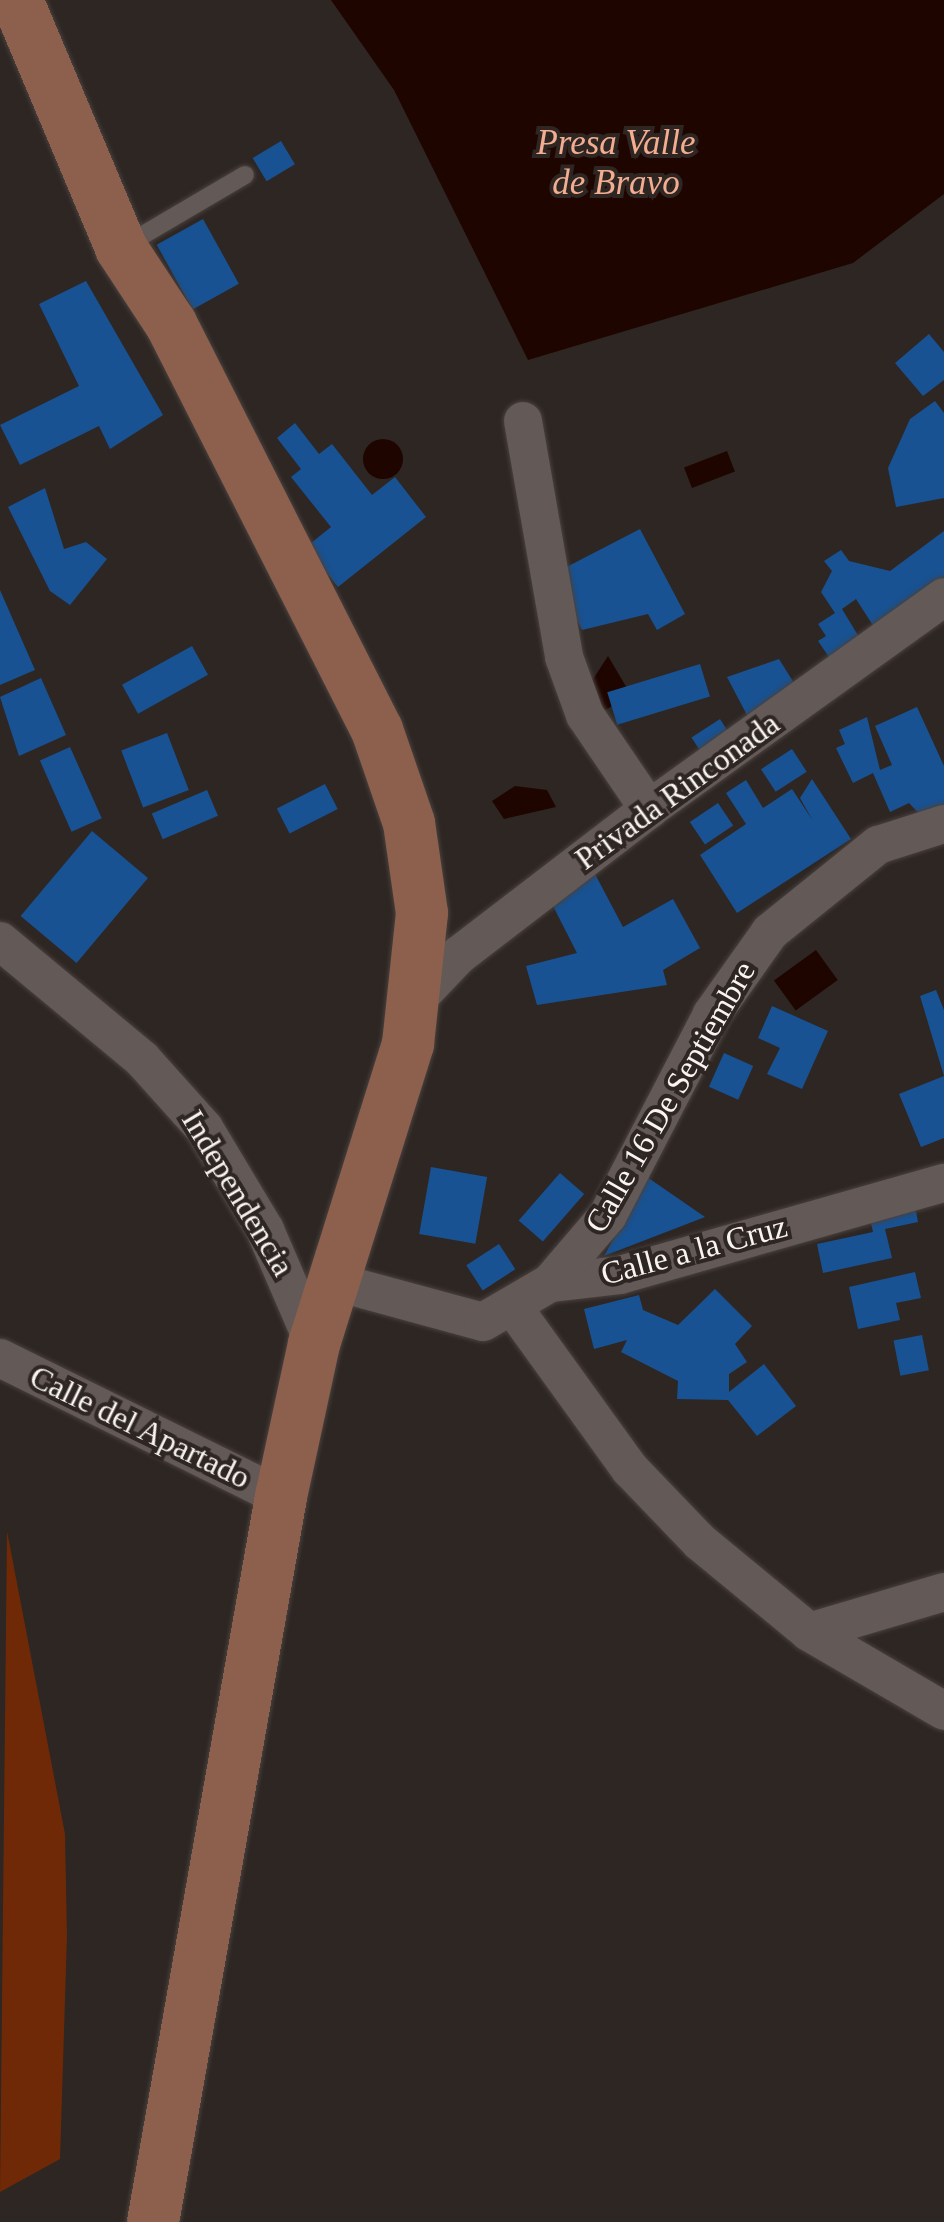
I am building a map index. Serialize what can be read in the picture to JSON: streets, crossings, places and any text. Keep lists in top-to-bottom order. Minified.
{"streets":{"street":["Privada Rinconada","Calle 16 De Septiembre","Independencia","Calle a la Cruz","Calle del Apartado"]},"crossings":[["Calle 16 De Septiembre","Calle a la Cruz"]],"water":["Presa Valle de Bravo"]}
